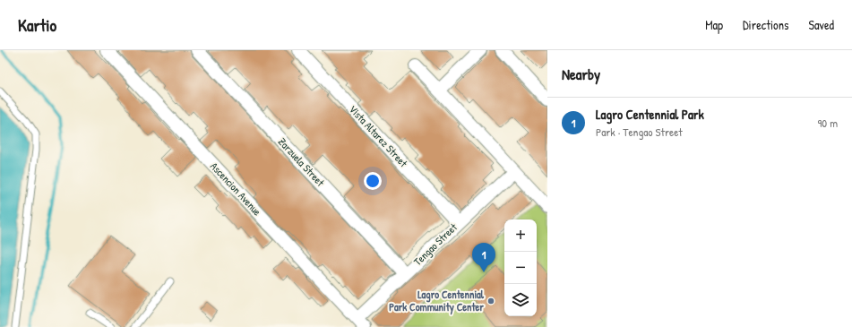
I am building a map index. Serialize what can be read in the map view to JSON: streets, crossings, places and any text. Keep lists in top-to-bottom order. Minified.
{"streets":{"street":["Vista Altarez Street","Zarzuela Street","Ascencion Avenue","Tengao Street"]},"crossings":[["Vista Altarez Street","Tengao Street"],["Zarzuela Street","Tengao Street"],["Ascencion Avenue","Tengao Street"]],"places":["Lagro Centennial Park Community Center"],"page":{"header":"Kartio","nav":["Map","Directions","Saved"],"heading":"Nearby","list":[{"mark":"1","name":"Lagro Centennial Park","note":"Park · Tengao Street","value":"90 m"}],"map_buttons":["+","−"],"pins":"1"}}
